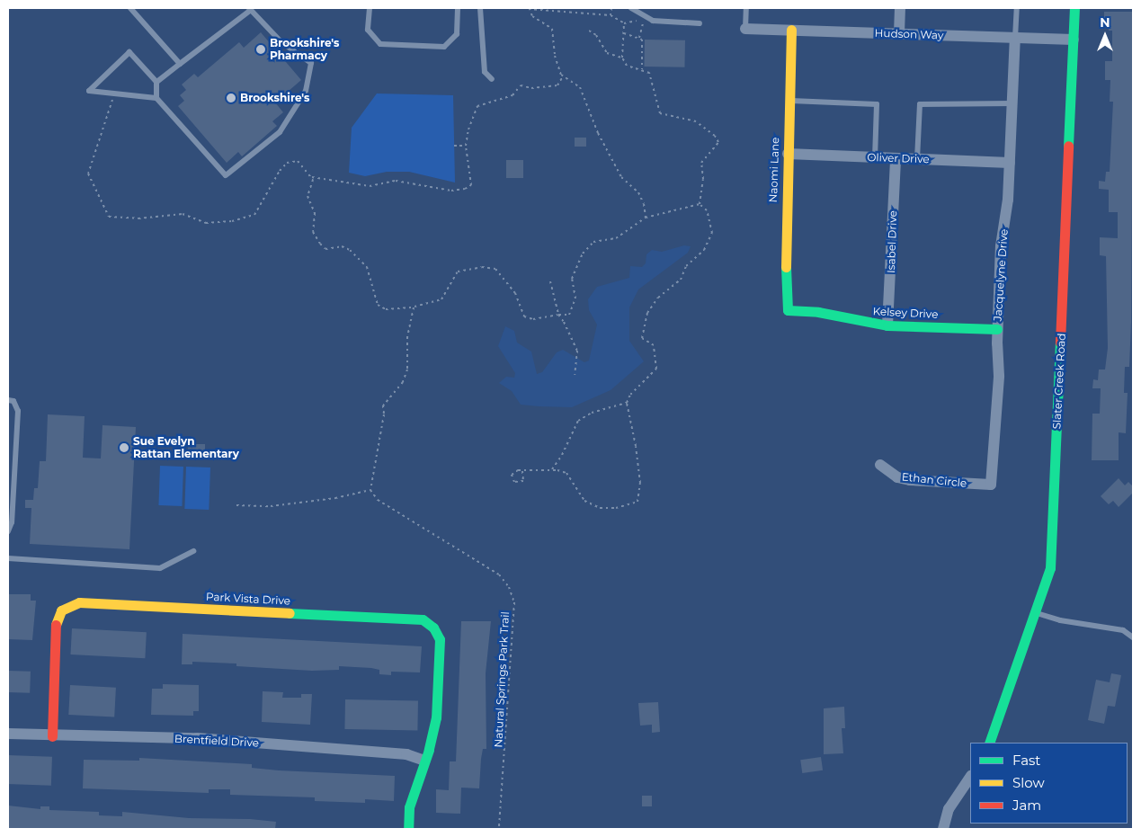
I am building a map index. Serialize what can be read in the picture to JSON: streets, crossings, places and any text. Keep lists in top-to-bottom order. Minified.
{"streets":{"street":["Hudson Way","Oliver Drive","Naomi Lane","Isabel Drive","Jacquelyne Drive","Kelsey Drive","Slater Creek Road","Ethan Circle","Park Vista Drive","Brentfield Drive"],"path":["Natural Springs Park Trail"]},"crossings":[["Hudson Way","Naomi Lane"],["Hudson Way","Jacquelyne Drive"],["Hudson Way","Slater Creek Road"],["Oliver Drive","Naomi Lane"],["Oliver Drive","Isabel Drive"],["Oliver Drive","Jacquelyne Drive"],["Naomi Lane","Kelsey Drive"],["Isabel Drive","Kelsey Drive"],["Jacquelyne Drive","Kelsey Drive"],["Jacquelyne Drive","Ethan Circle"],["Park Vista Drive","Brentfield Drive"]],"places":["Brookshire's Pharmacy","Brookshire's","Sue Evelyn Rattan Elementary"],"legend":["Fast","Slow","Jam"],"north":"top"}
